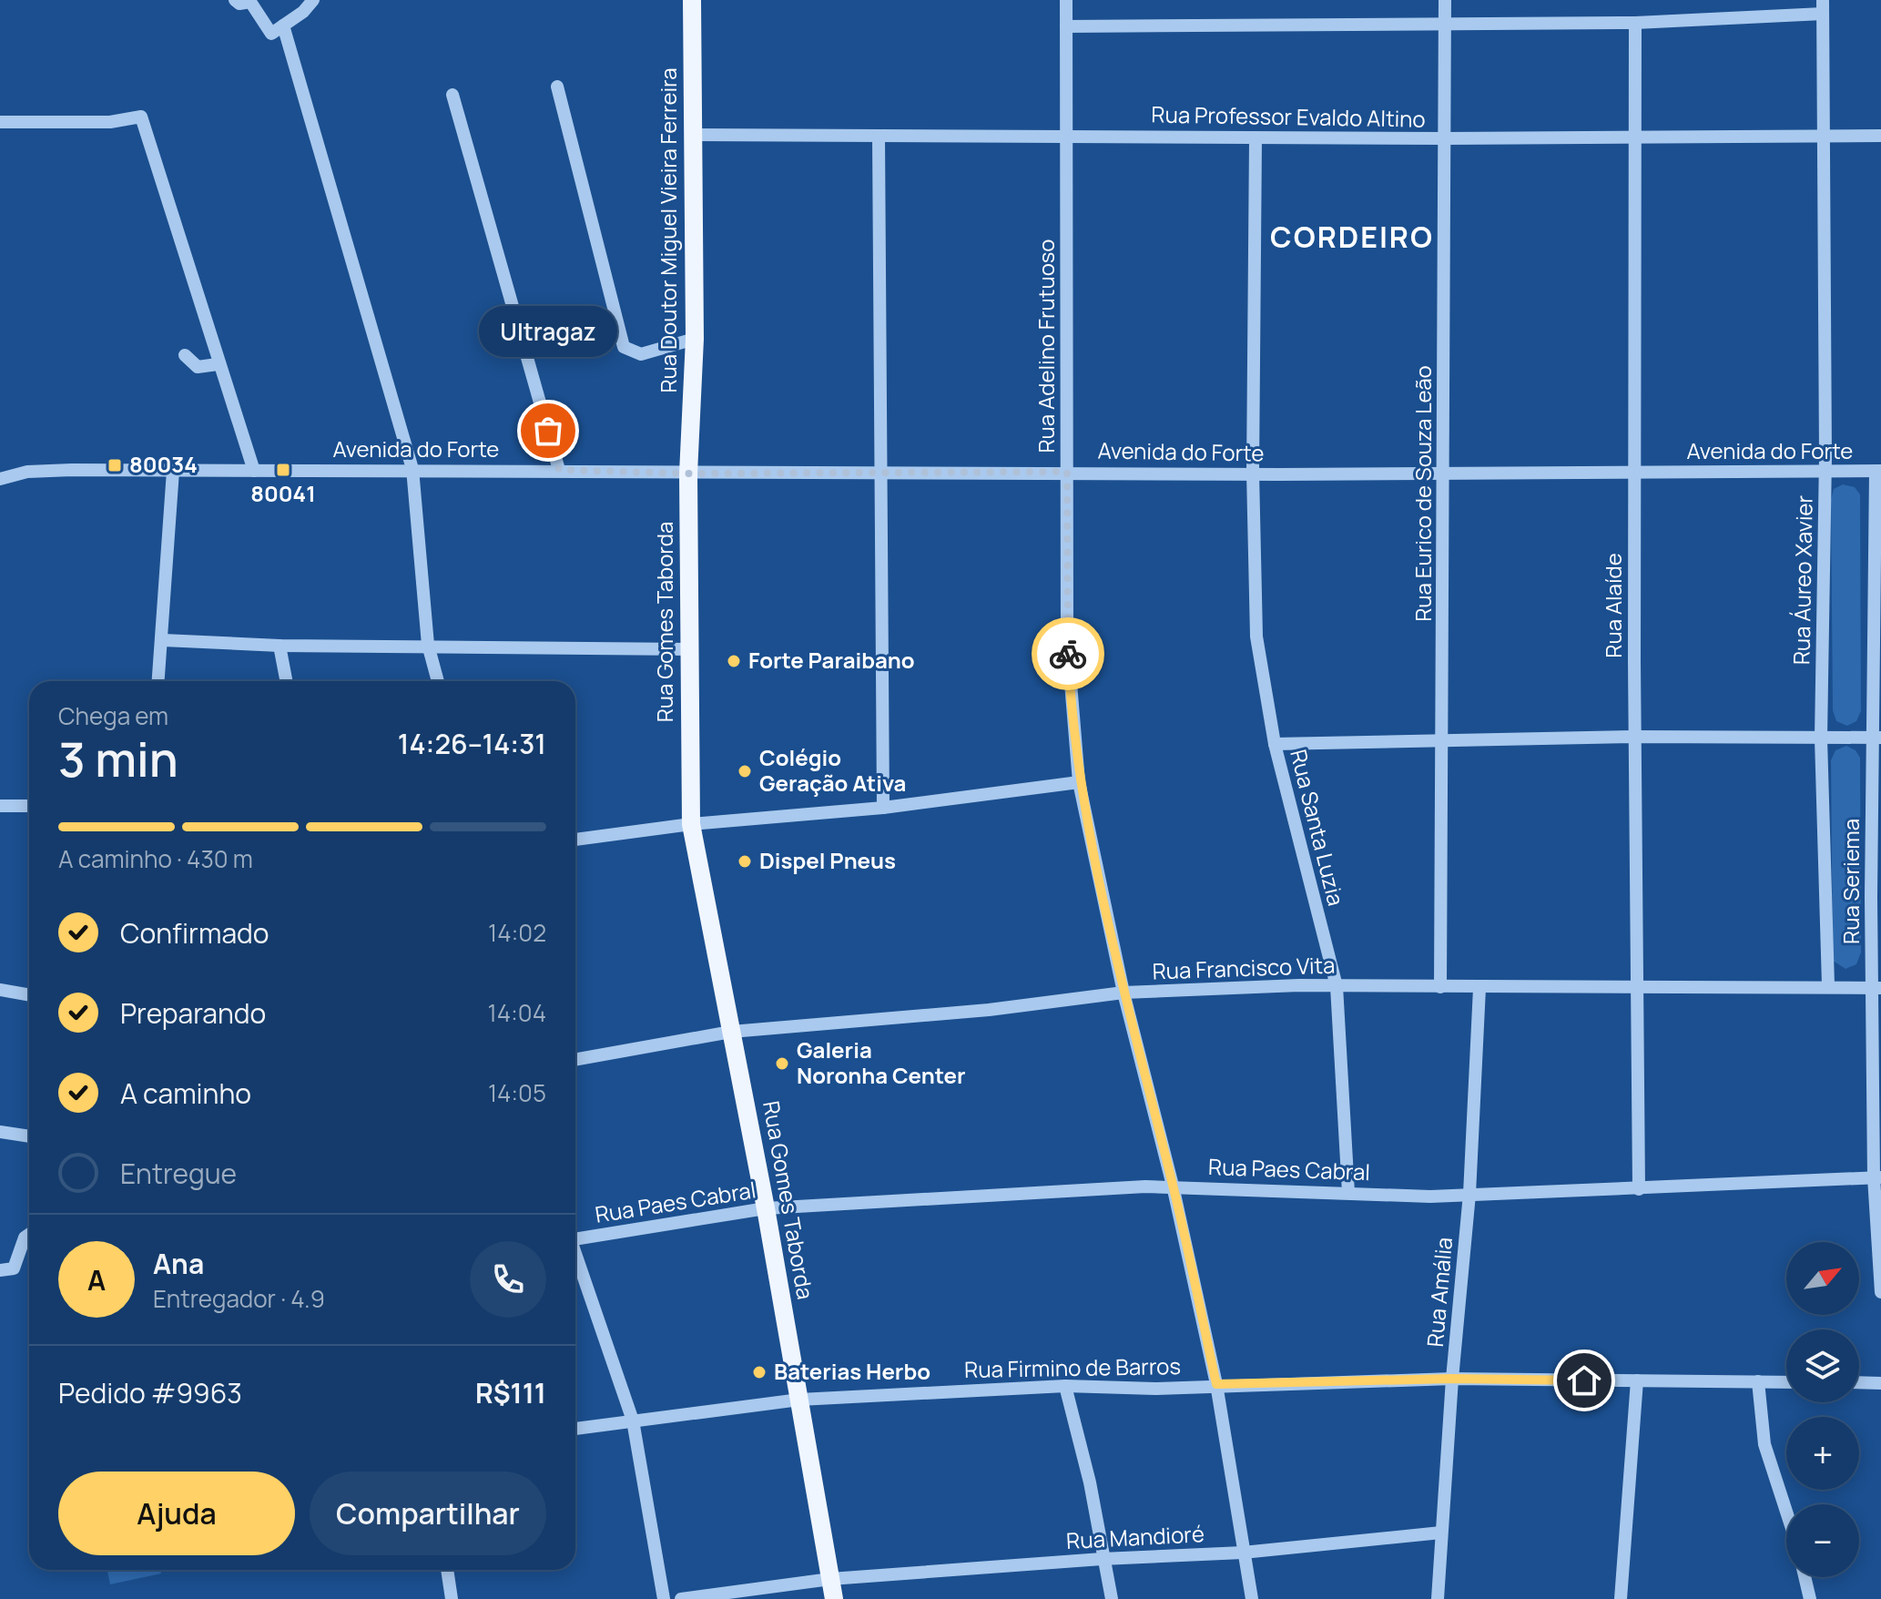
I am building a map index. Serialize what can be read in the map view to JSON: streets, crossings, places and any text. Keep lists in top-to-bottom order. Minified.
{"streets":{"main road":["Rua Doutor Miguel Vieira Ferreira","Rua Gomes Taborda"],"street":["Rua Professor Evaldo Altino","Rua Adelino Frutuoso","Avenida do Forte","Rua Eurico de Souza Leão","Rua Áureo Xavier","Rua Alaíde","Rua Santa Luzia","Rua Seriema","Rua Francisco Vita","Rua Paes Cabral","Rua Amália","Rua Firmino de Barros","Rua Mandioré"]},"crossings":[["Rua Professor Evaldo Altino","Rua Doutor Miguel Vieira Ferreira"],["Rua Professor Evaldo Altino","Rua Adelino Frutuoso"],["Rua Professor Evaldo Altino","Rua Eurico de Souza Leão"],["Rua Professor Evaldo Altino","Rua Áureo Xavier"],["Rua Professor Evaldo Altino","Rua Alaíde"],["Rua Professor Evaldo Altino","Rua Santa Luzia"],["Rua Doutor Miguel Vieira Ferreira","Avenida do Forte"],["Rua Doutor Miguel Vieira Ferreira","Rua Gomes Taborda"],["Rua Adelino Frutuoso","Avenida do Forte"],["Rua Adelino Frutuoso","Rua Francisco Vita"],["Rua Adelino Frutuoso","Rua Paes Cabral"],["Rua Adelino Frutuoso","Rua Firmino de Barros"],["Rua Adelino Frutuoso","Rua Mandioré"],["Avenida do Forte","Rua Eurico de Souza Leão"],["Avenida do Forte","Rua Áureo Xavier"],["Avenida do Forte","Rua Alaíde"],["Avenida do Forte","Rua Gomes Taborda"],["Avenida do Forte","Rua Santa Luzia"],["Avenida do Forte","Rua Seriema"],["Rua Eurico de Souza Leão","Rua Francisco Vita"],["Rua Áureo Xavier","Rua Francisco Vita"],["Rua Alaíde","Rua Francisco Vita"],["Rua Alaíde","Rua Paes Cabral"],["Rua Gomes Taborda","Rua Francisco Vita"],["Rua Gomes Taborda","Rua Paes Cabral"],["Rua Gomes Taborda","Rua Firmino de Barros"],["Rua Gomes Taborda","Rua Mandioré"],["Rua Santa Luzia","Rua Francisco Vita"],["Rua Santa Luzia","Rua Paes Cabral"],["Rua Seriema","Rua Francisco Vita"],["Rua Seriema","Rua Paes Cabral"],["Rua Francisco Vita","Rua Amália"],["Rua Paes Cabral","Rua Amália"],["Rua Amália","Rua Firmino de Barros"],["Rua Amália","Rua Mandioré"]],"districts":["CORDEIRO"],"places":{"other":["Ultragaz","Forte Paraibano","Colégio Geração Ativa","Dispel Pneus","Galeria Noronha Center","Baterias Herbo"],"transit":["80034","80041"]},"north":"top right","page":{"bubble":"Ultragaz","heading":["3 min","Chega em","14:26–14:31"],"panel":["Ana","Entregador · 4.9","Pedido #9963","R$111"],"bar":"A caminho · 430 m","list":[["Confirmado","14:02"],["Preparando","14:04"],["A caminho","14:05"],"Entregue"],"round":"A","map_buttons":["+","−"],"buttons":["Ajuda","Compartilhar"]}}
